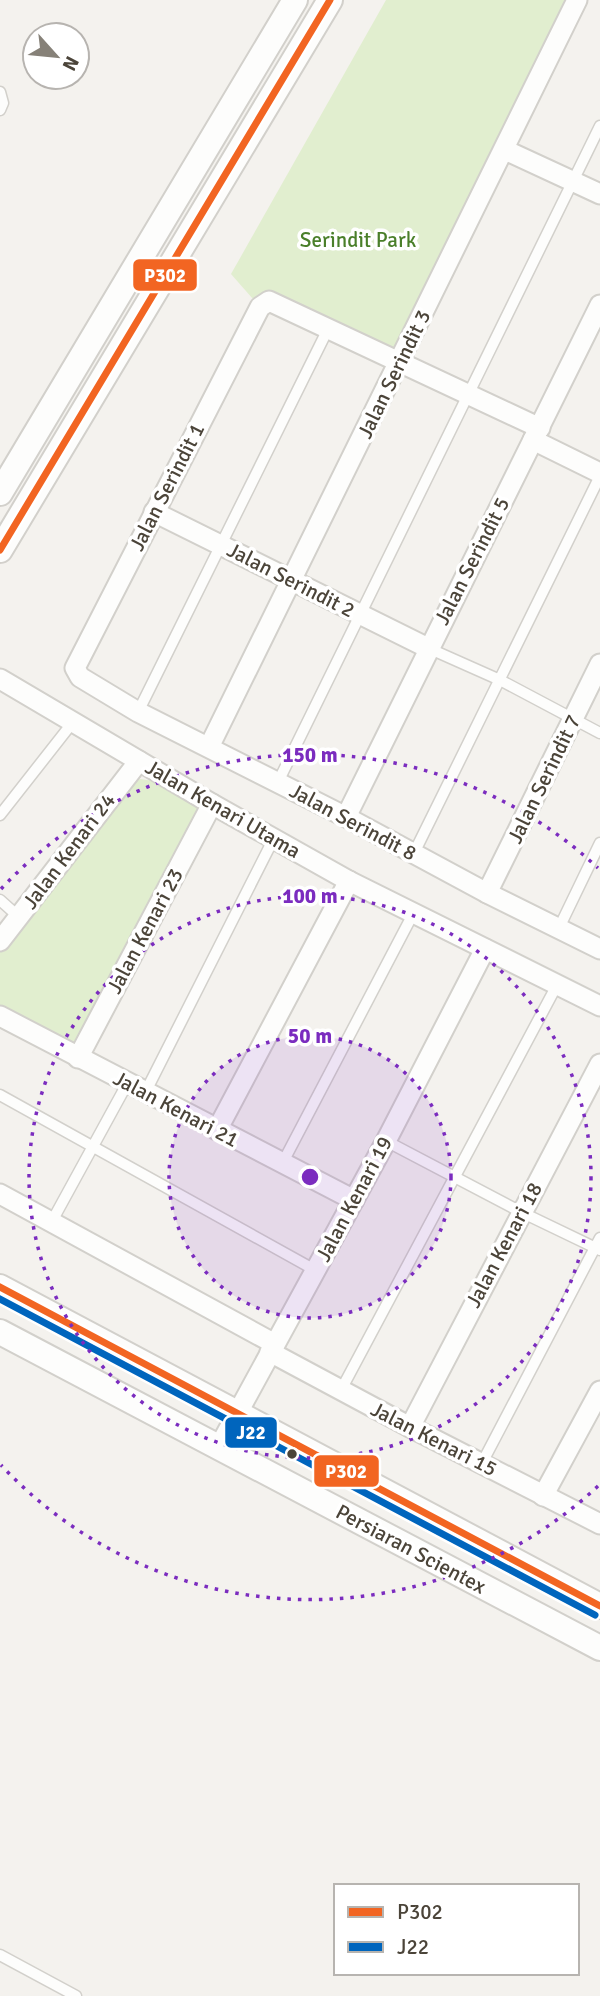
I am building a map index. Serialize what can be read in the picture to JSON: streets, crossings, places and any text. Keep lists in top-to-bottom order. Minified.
{"streets":{"street":["Jalan Serindit 3","Jalan Serindit 1","Jalan Serindit 5","Jalan Serindit 2","Jalan Serindit 7","Jalan Kenari Utama","Jalan Serindit 8","Jalan Kenari 24","Jalan Kenari 23","Jalan Kenari 21","Jalan Kenari 19","Jalan Kenari 18","Jalan Kenari 15","Persiaran Scientex"]},"crossings":[["Jalan Serindit 3","Jalan Serindit 2"],["Jalan Serindit 3","Jalan Serindit 8"],["Jalan Serindit 1","Jalan Serindit 2"],["Jalan Serindit 1","Jalan Serindit 8"],["Jalan Serindit 5","Jalan Serindit 2"],["Jalan Serindit 5","Jalan Serindit 8"],["Jalan Serindit 7","Jalan Serindit 8"],["Jalan Kenari Utama","Jalan Kenari 24"],["Jalan Kenari Utama","Jalan Kenari 23"],["Jalan Kenari Utama","Jalan Kenari 19"],["Jalan Kenari 23","Jalan Kenari 21"],["Jalan Kenari 21","Jalan Kenari 19"],["Jalan Kenari 19","Jalan Kenari 15"],["Jalan Kenari 19","Persiaran Scientex"],["Jalan Kenari 18","Jalan Kenari 15"]],"parks":["Serindit Park"],"lines":["transit line P302","transit line J22"],"legend":["P302","J22"],"north":"bottom right","rings":["150 m","100 m","50 m"]}
